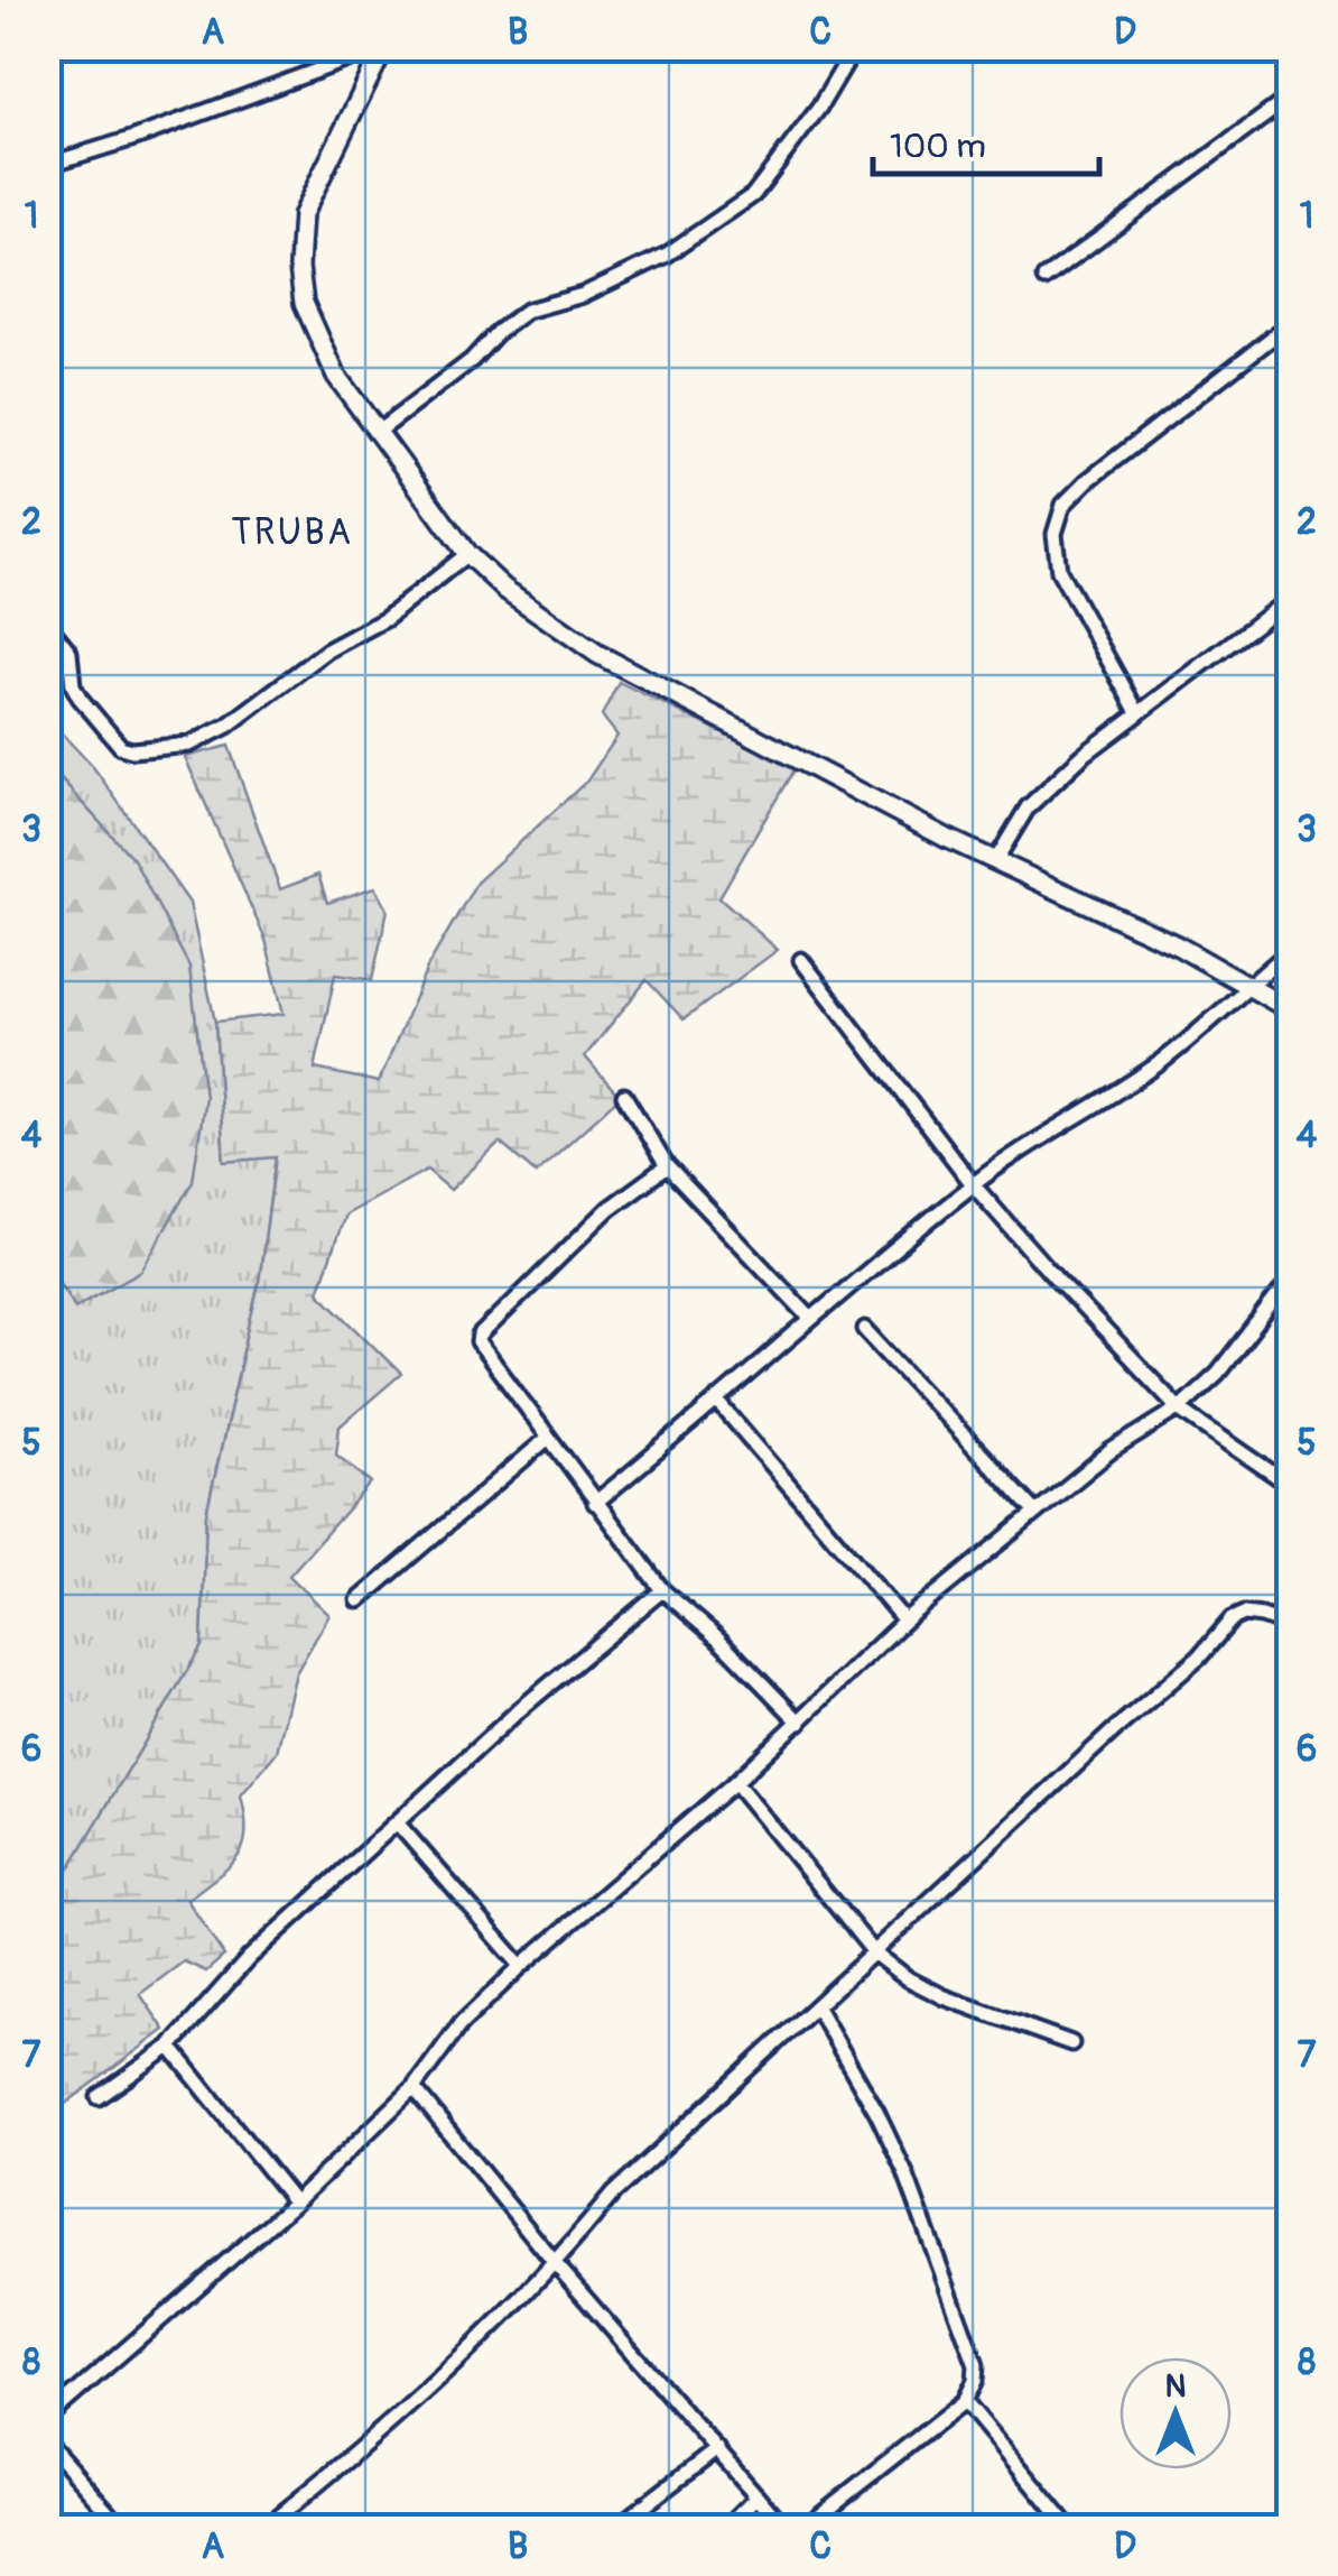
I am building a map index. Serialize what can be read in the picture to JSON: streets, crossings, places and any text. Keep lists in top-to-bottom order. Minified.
{"districts":["TRUBA"],"scale_bar":"100 m","north":"top","grid":{"columns":["A","B","C","D"],"rows":["1","2","3","4","5","6","7","8"]}}
